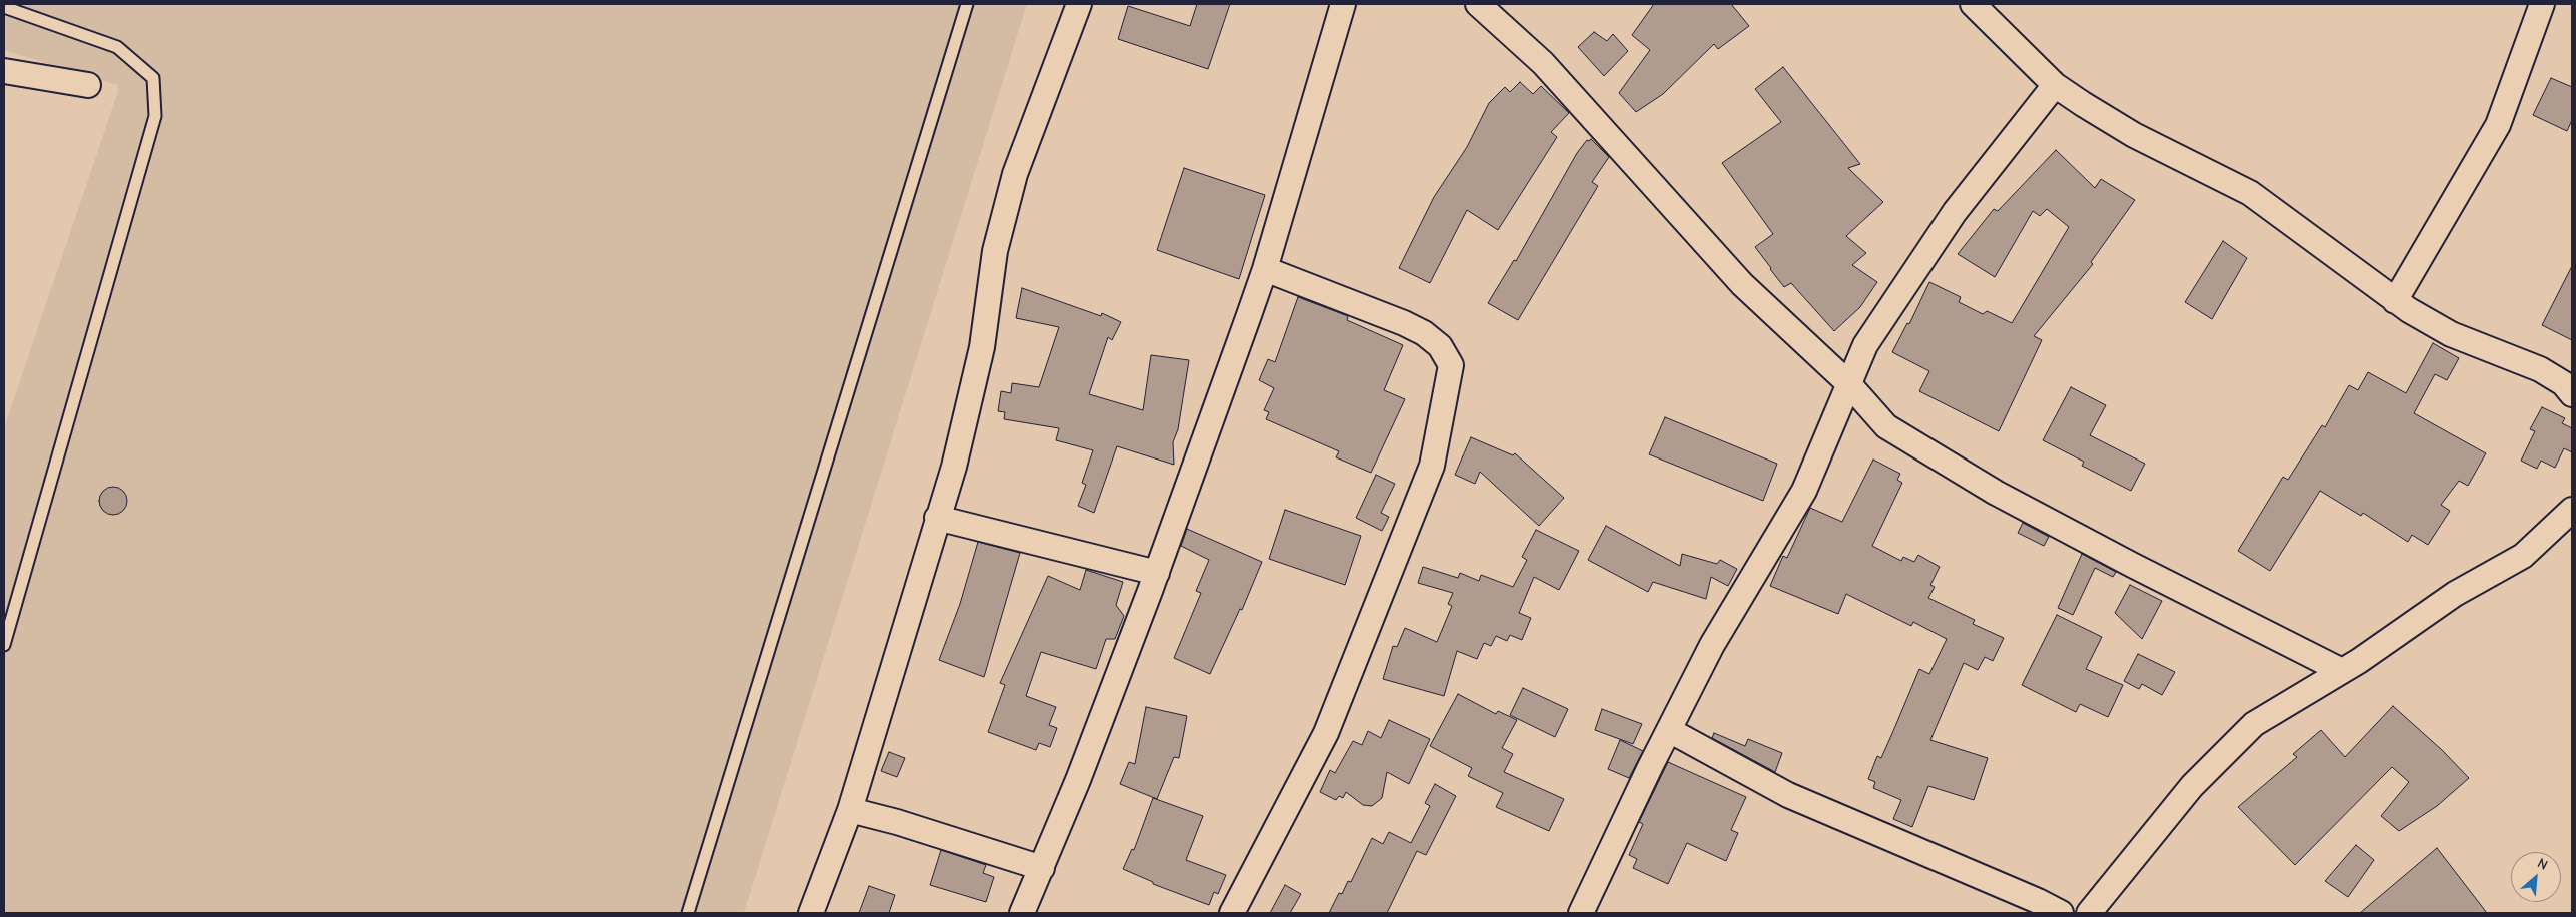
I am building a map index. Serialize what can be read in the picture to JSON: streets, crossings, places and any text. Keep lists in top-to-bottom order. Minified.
{"north":"top right"}
